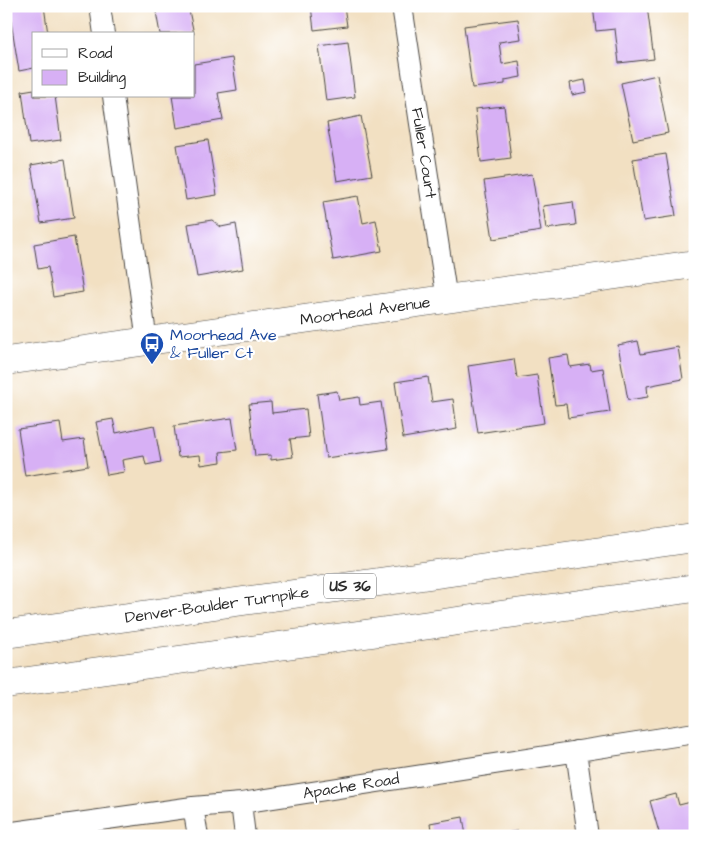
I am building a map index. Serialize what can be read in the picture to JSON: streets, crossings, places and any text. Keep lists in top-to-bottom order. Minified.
{"streets":{"main road":["Moorhead Avenue","US 36","Denver–Boulder Turnpike"],"street":["Fuller Court","Apache Road"]},"crossings":[["Fuller Court","Moorhead Avenue"]],"places":{"bus stop":["Moorhead Ave & Fuller Ct"]},"legend":["Road","Building"]}
